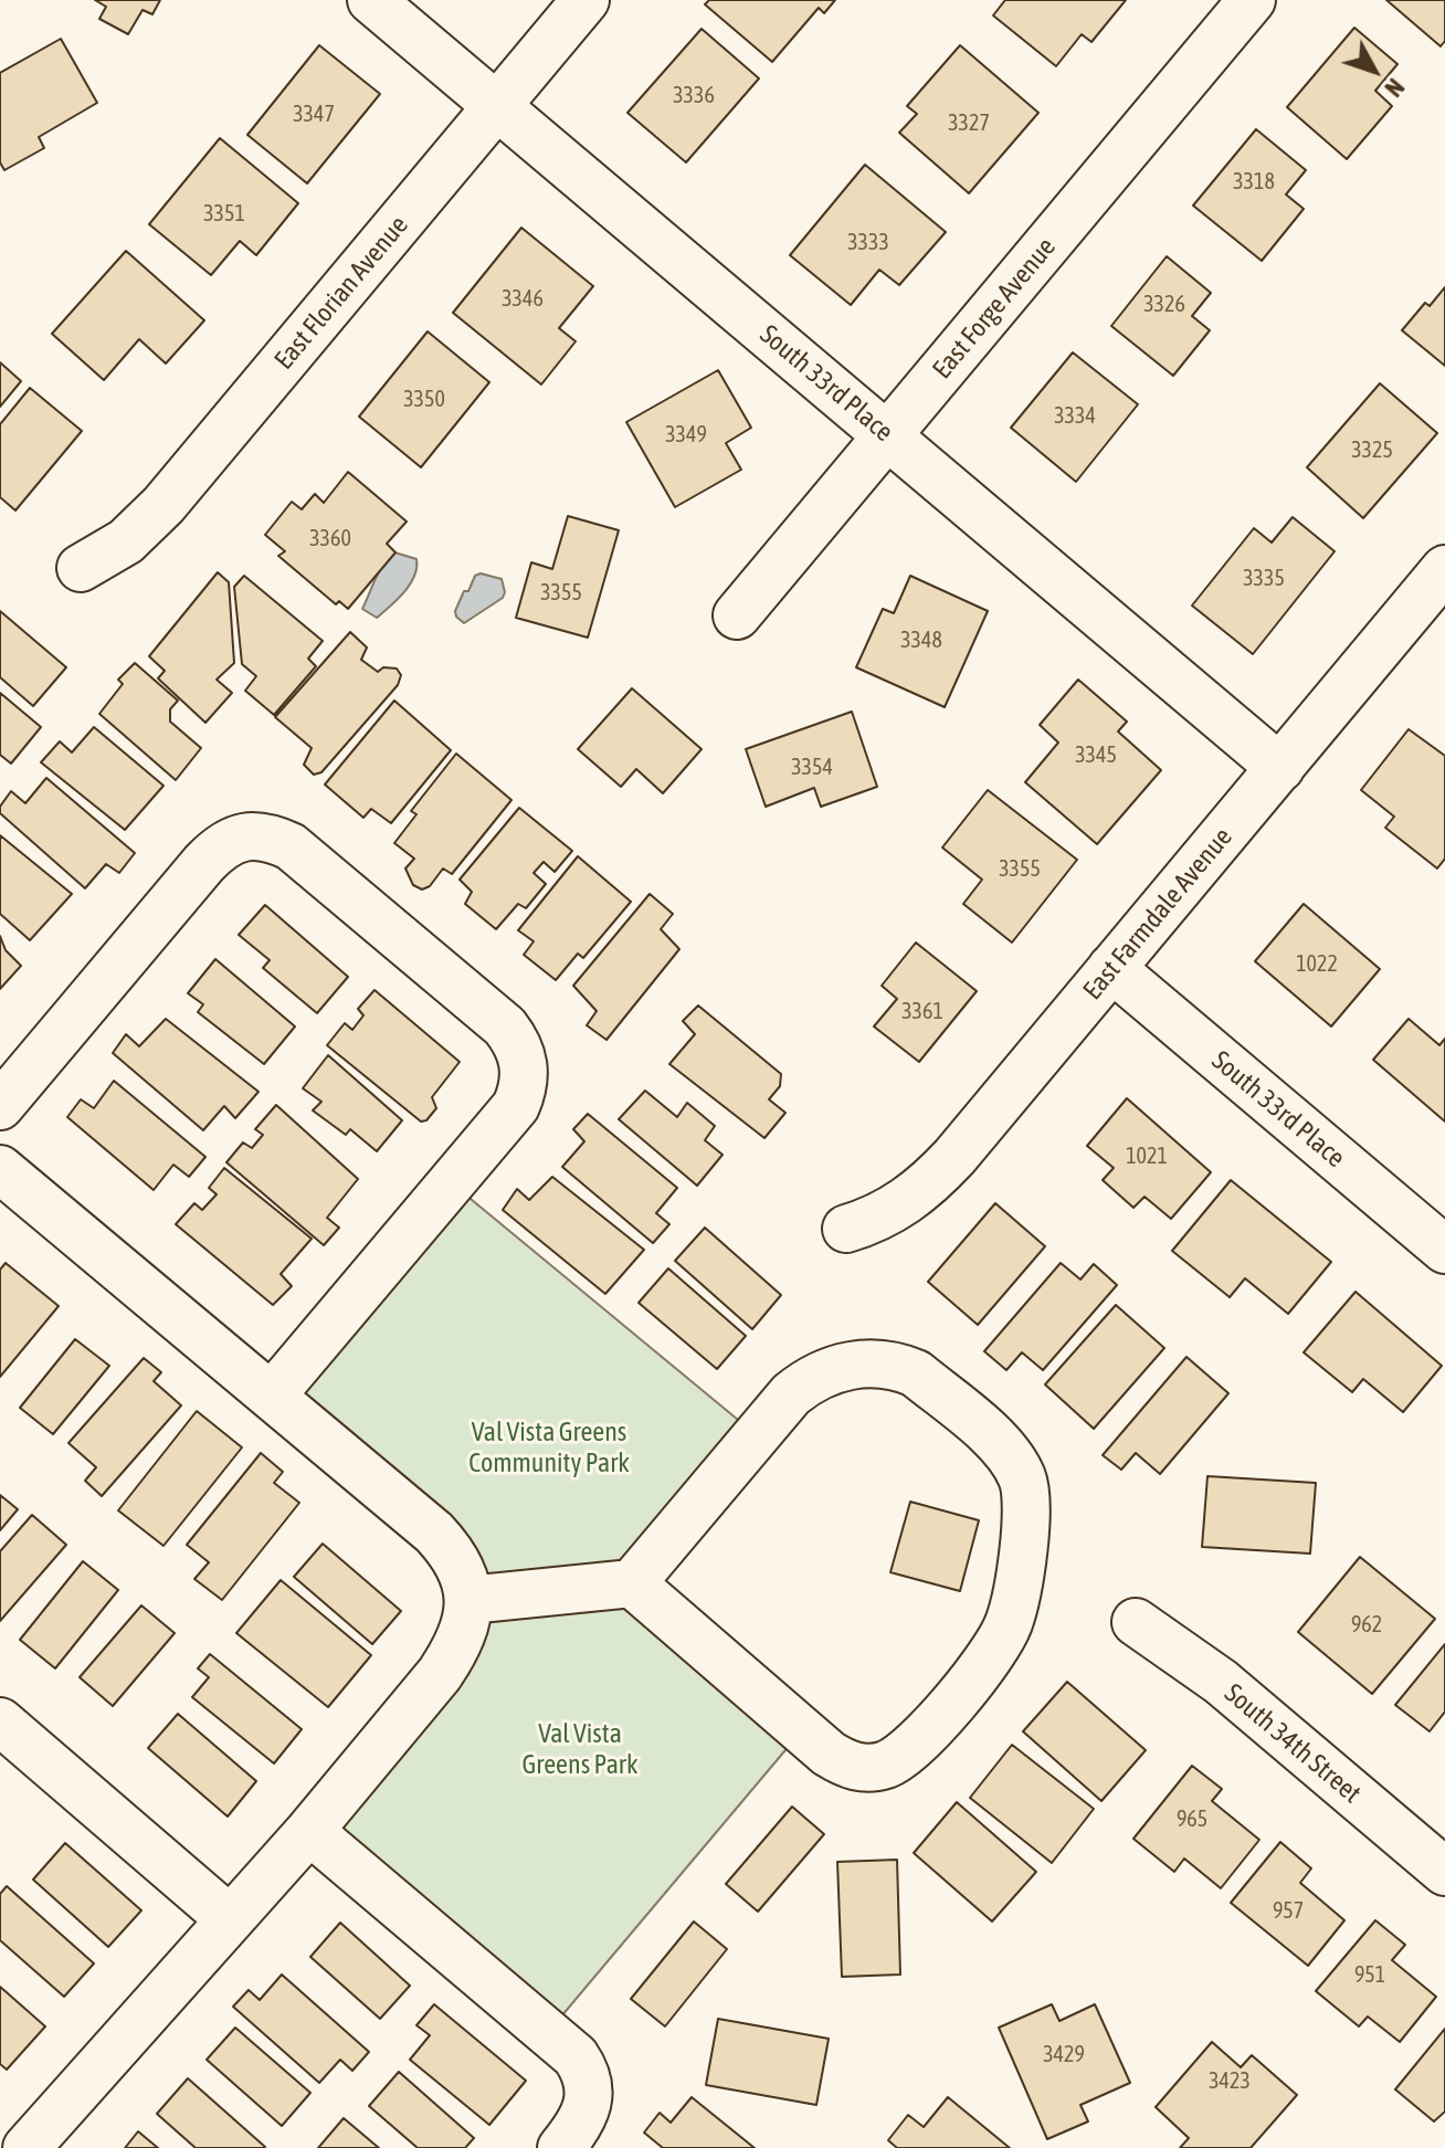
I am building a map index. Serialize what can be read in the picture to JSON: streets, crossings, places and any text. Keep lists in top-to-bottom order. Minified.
{"streets":{"street":["East Florian Avenue","East Forge Avenue","South 33rd Place","East Farmdale Avenue","South 34th Street"]},"crossings":[["East Florian Avenue","South 33rd Place"],["East Forge Avenue","South 33rd Place"],["South 33rd Place","East Farmdale Avenue"]],"parks":["Val Vista Greens Community Park","Val Vista Greens Park"],"house_numbers":["3336","3347","3327","3318","3351","3333","3346","3326","3350","3334","3349","3325","3360","3335","3355","3348","3345","3354","3355","1022","3361","1021","962","965","957","951","3429","3423"],"north":"bottom right"}
